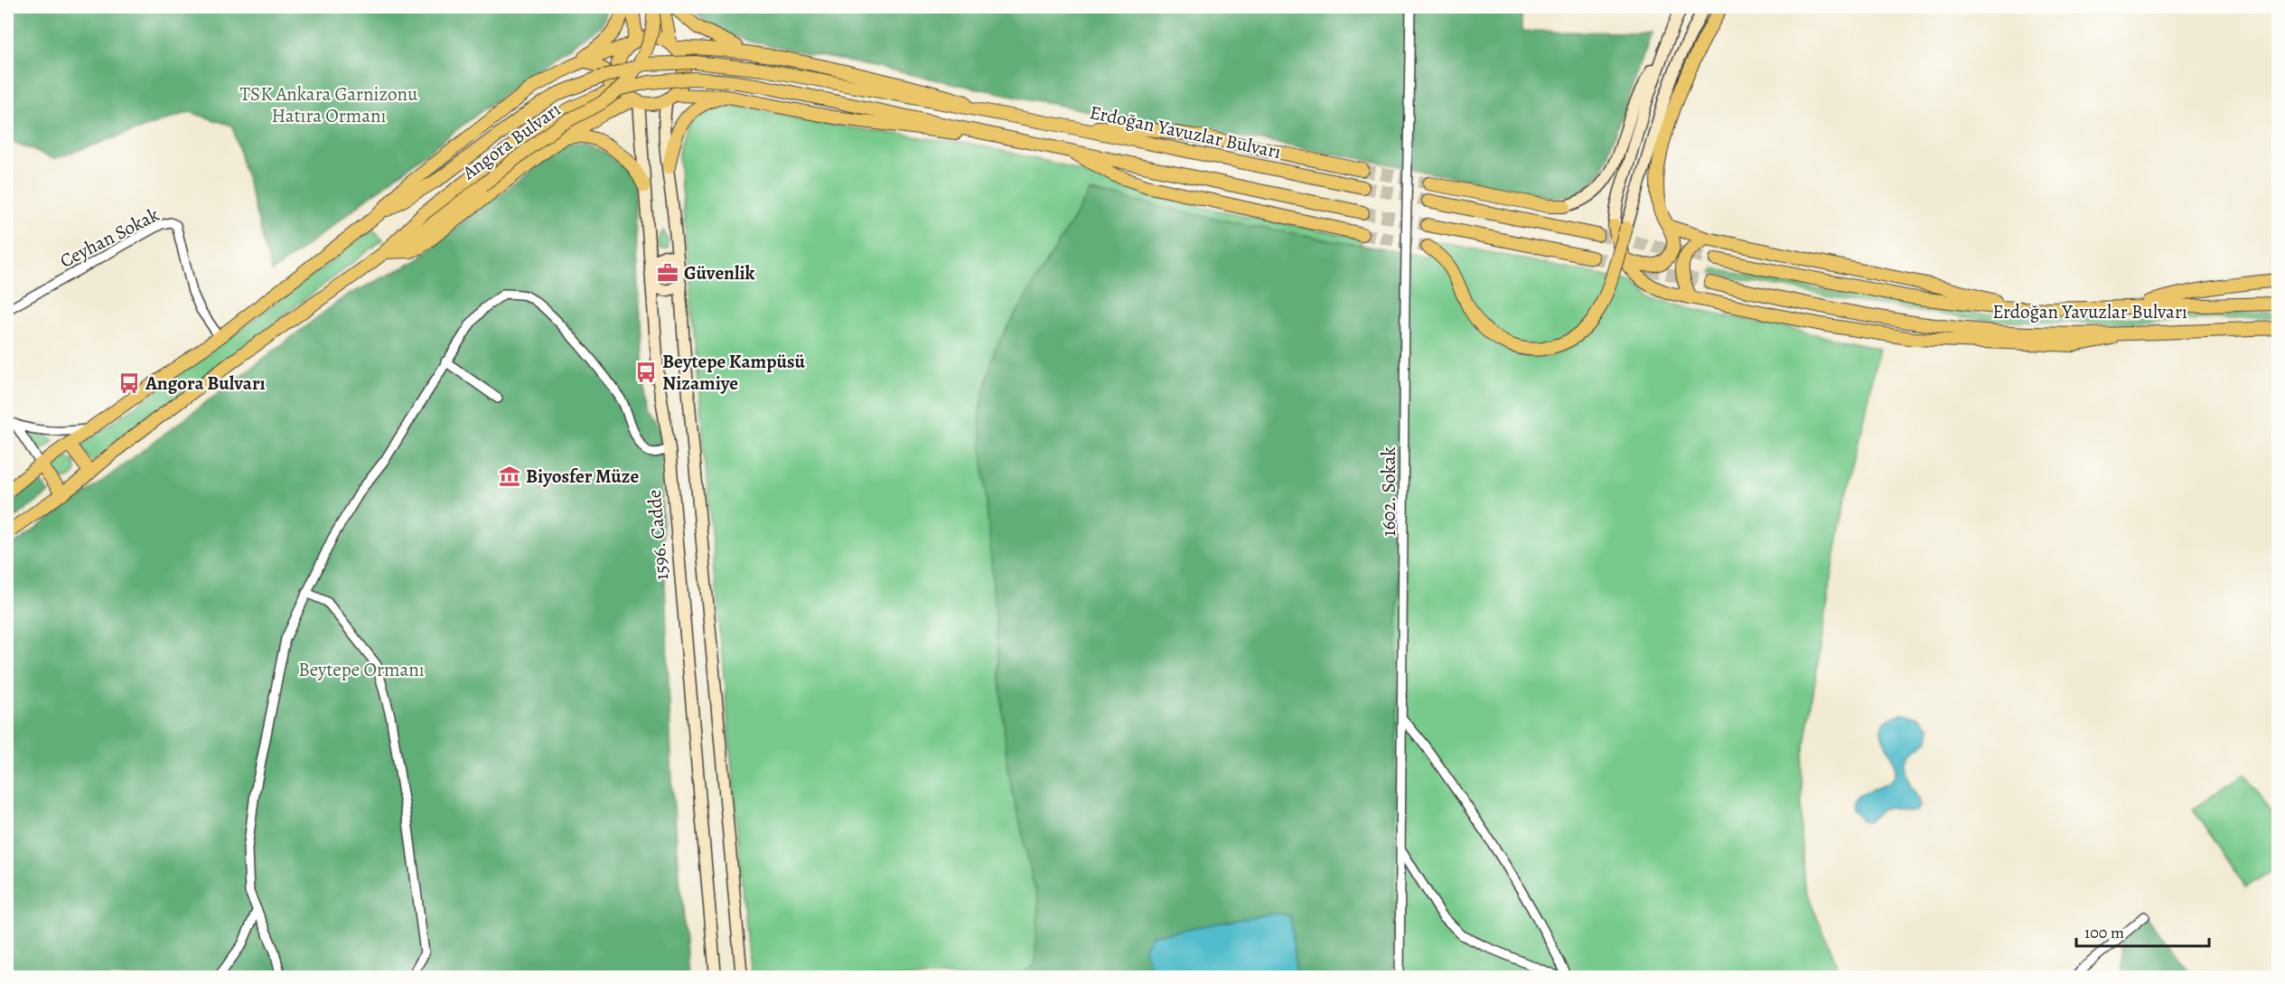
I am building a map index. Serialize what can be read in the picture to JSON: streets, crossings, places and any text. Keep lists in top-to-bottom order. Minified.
{"streets":{"main road":["Erdoğan Yavuzlar Bulvarı","Angora Bulvarı","1596. Cadde"],"street":["Ceyhan Sokak","1602. Sokak"]},"crossings":[["Erdoğan Yavuzlar Bulvarı","Angora Bulvarı"],["Erdoğan Yavuzlar Bulvarı","1596. Cadde"],["Angora Bulvarı","Ceyhan Sokak"],["Angora Bulvarı","1596. Cadde"]],"parks":["TSK Ankara Garnizonu Hatıra Ormanı","Beytepe Ormanı"],"places":{"office":["Güvenlik"],"bus stop":["Beytepe Kampüsü Nizamiye","Angora Bulvarı"],"museum":["Biyosfer Müze"]},"scale_bar":"100 m"}
